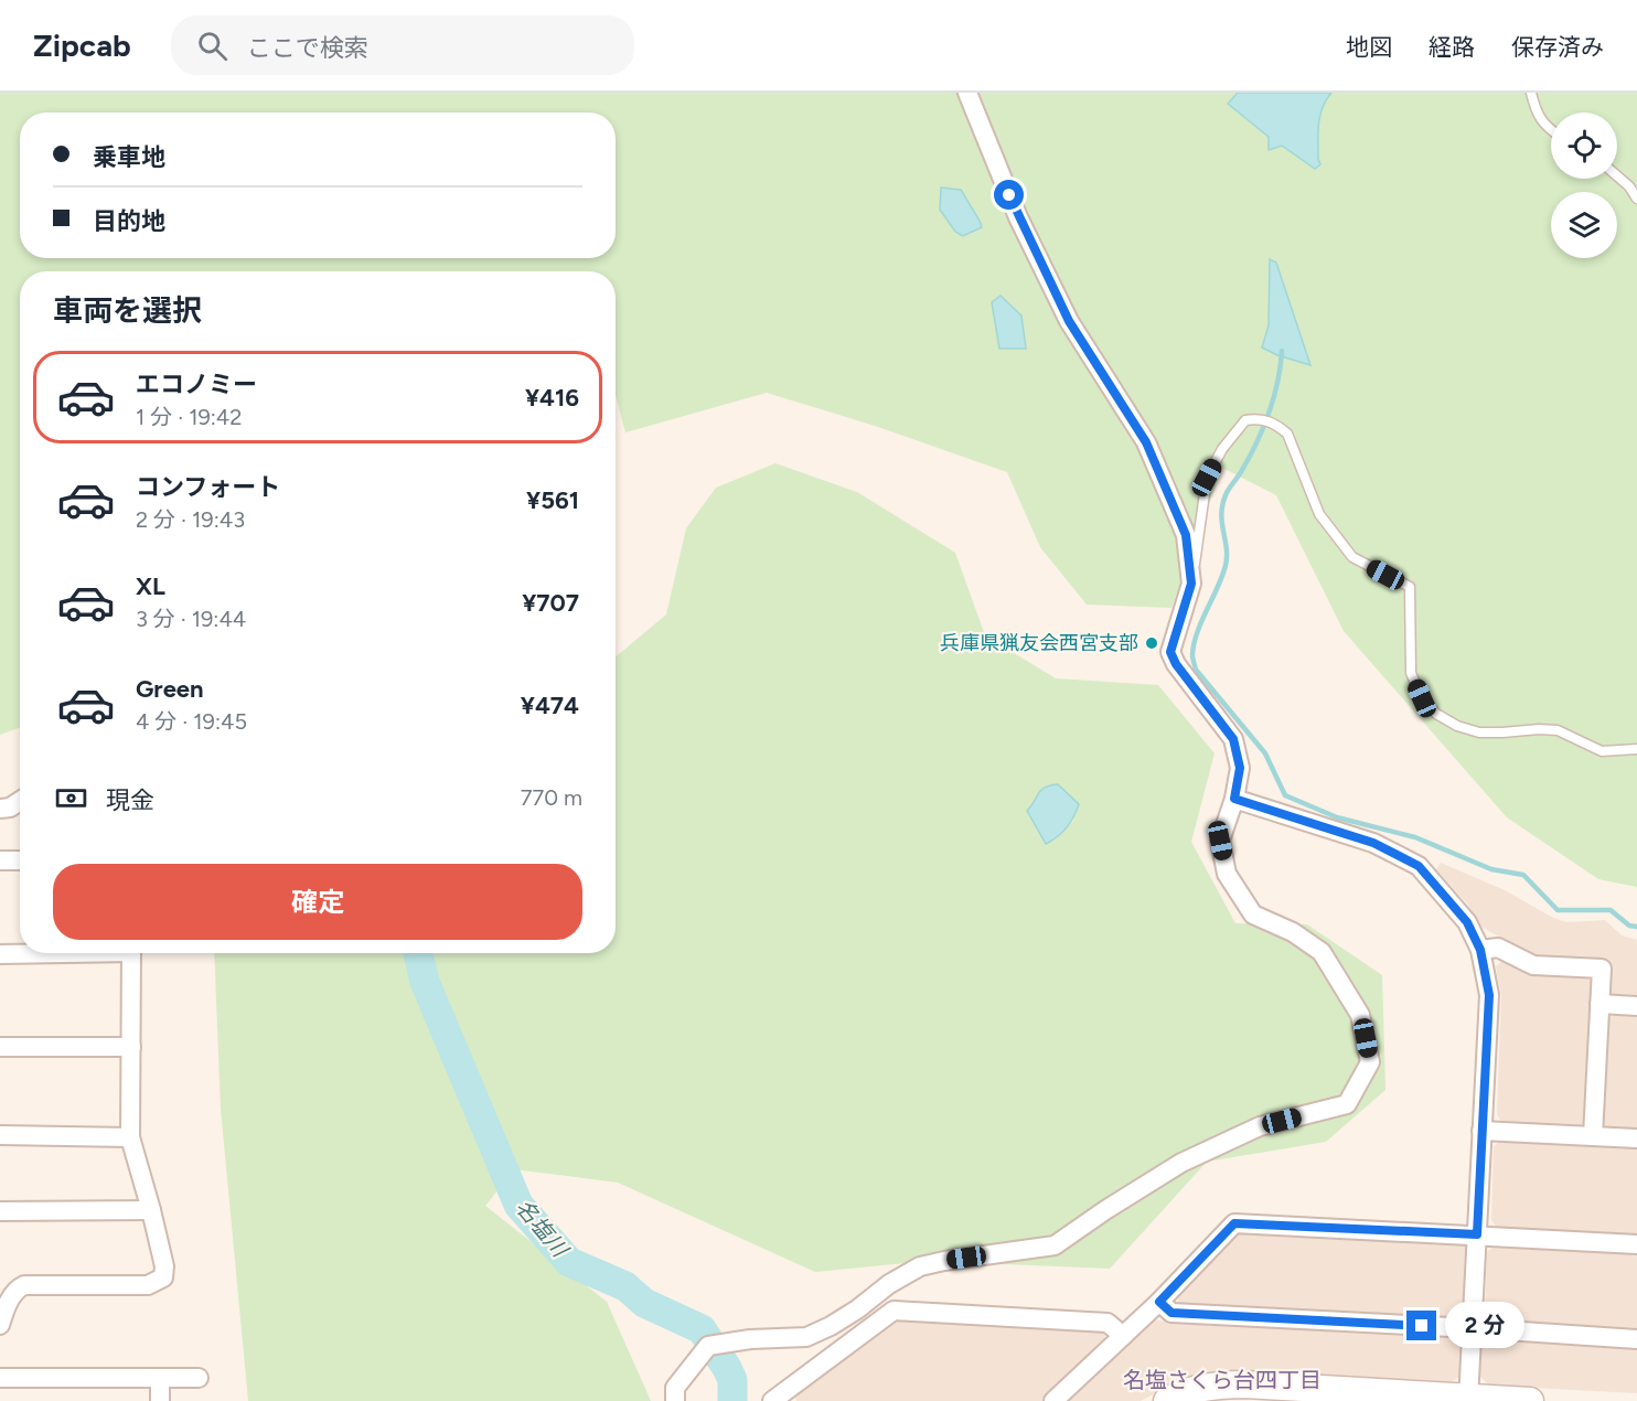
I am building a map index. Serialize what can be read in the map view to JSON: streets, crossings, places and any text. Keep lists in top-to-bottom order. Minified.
{"districts":["名塩さくら台四丁目"],"water":["名塩川"],"places":["兵庫県猟友会西宮支部"],"page":{"header":"Zipcab","search":"ここで検索","nav":["地図","経路","保存済み"],"banner":["乗車地","目的地"],"heading":"車両を選択","list":[{"name":"エコノミー","note":"1 分 · 19:42","value":"¥416"},{"name":"コンフォート","note":"2 分 · 19:43","value":"¥561"},{"name":"XL","note":"3 分 · 19:44","value":"¥707"},{"name":"Green","note":"4 分 · 19:45","value":"¥474"}],"pay":["現金","770 m"],"buttons":"確定","bubble":"2 分"}}
